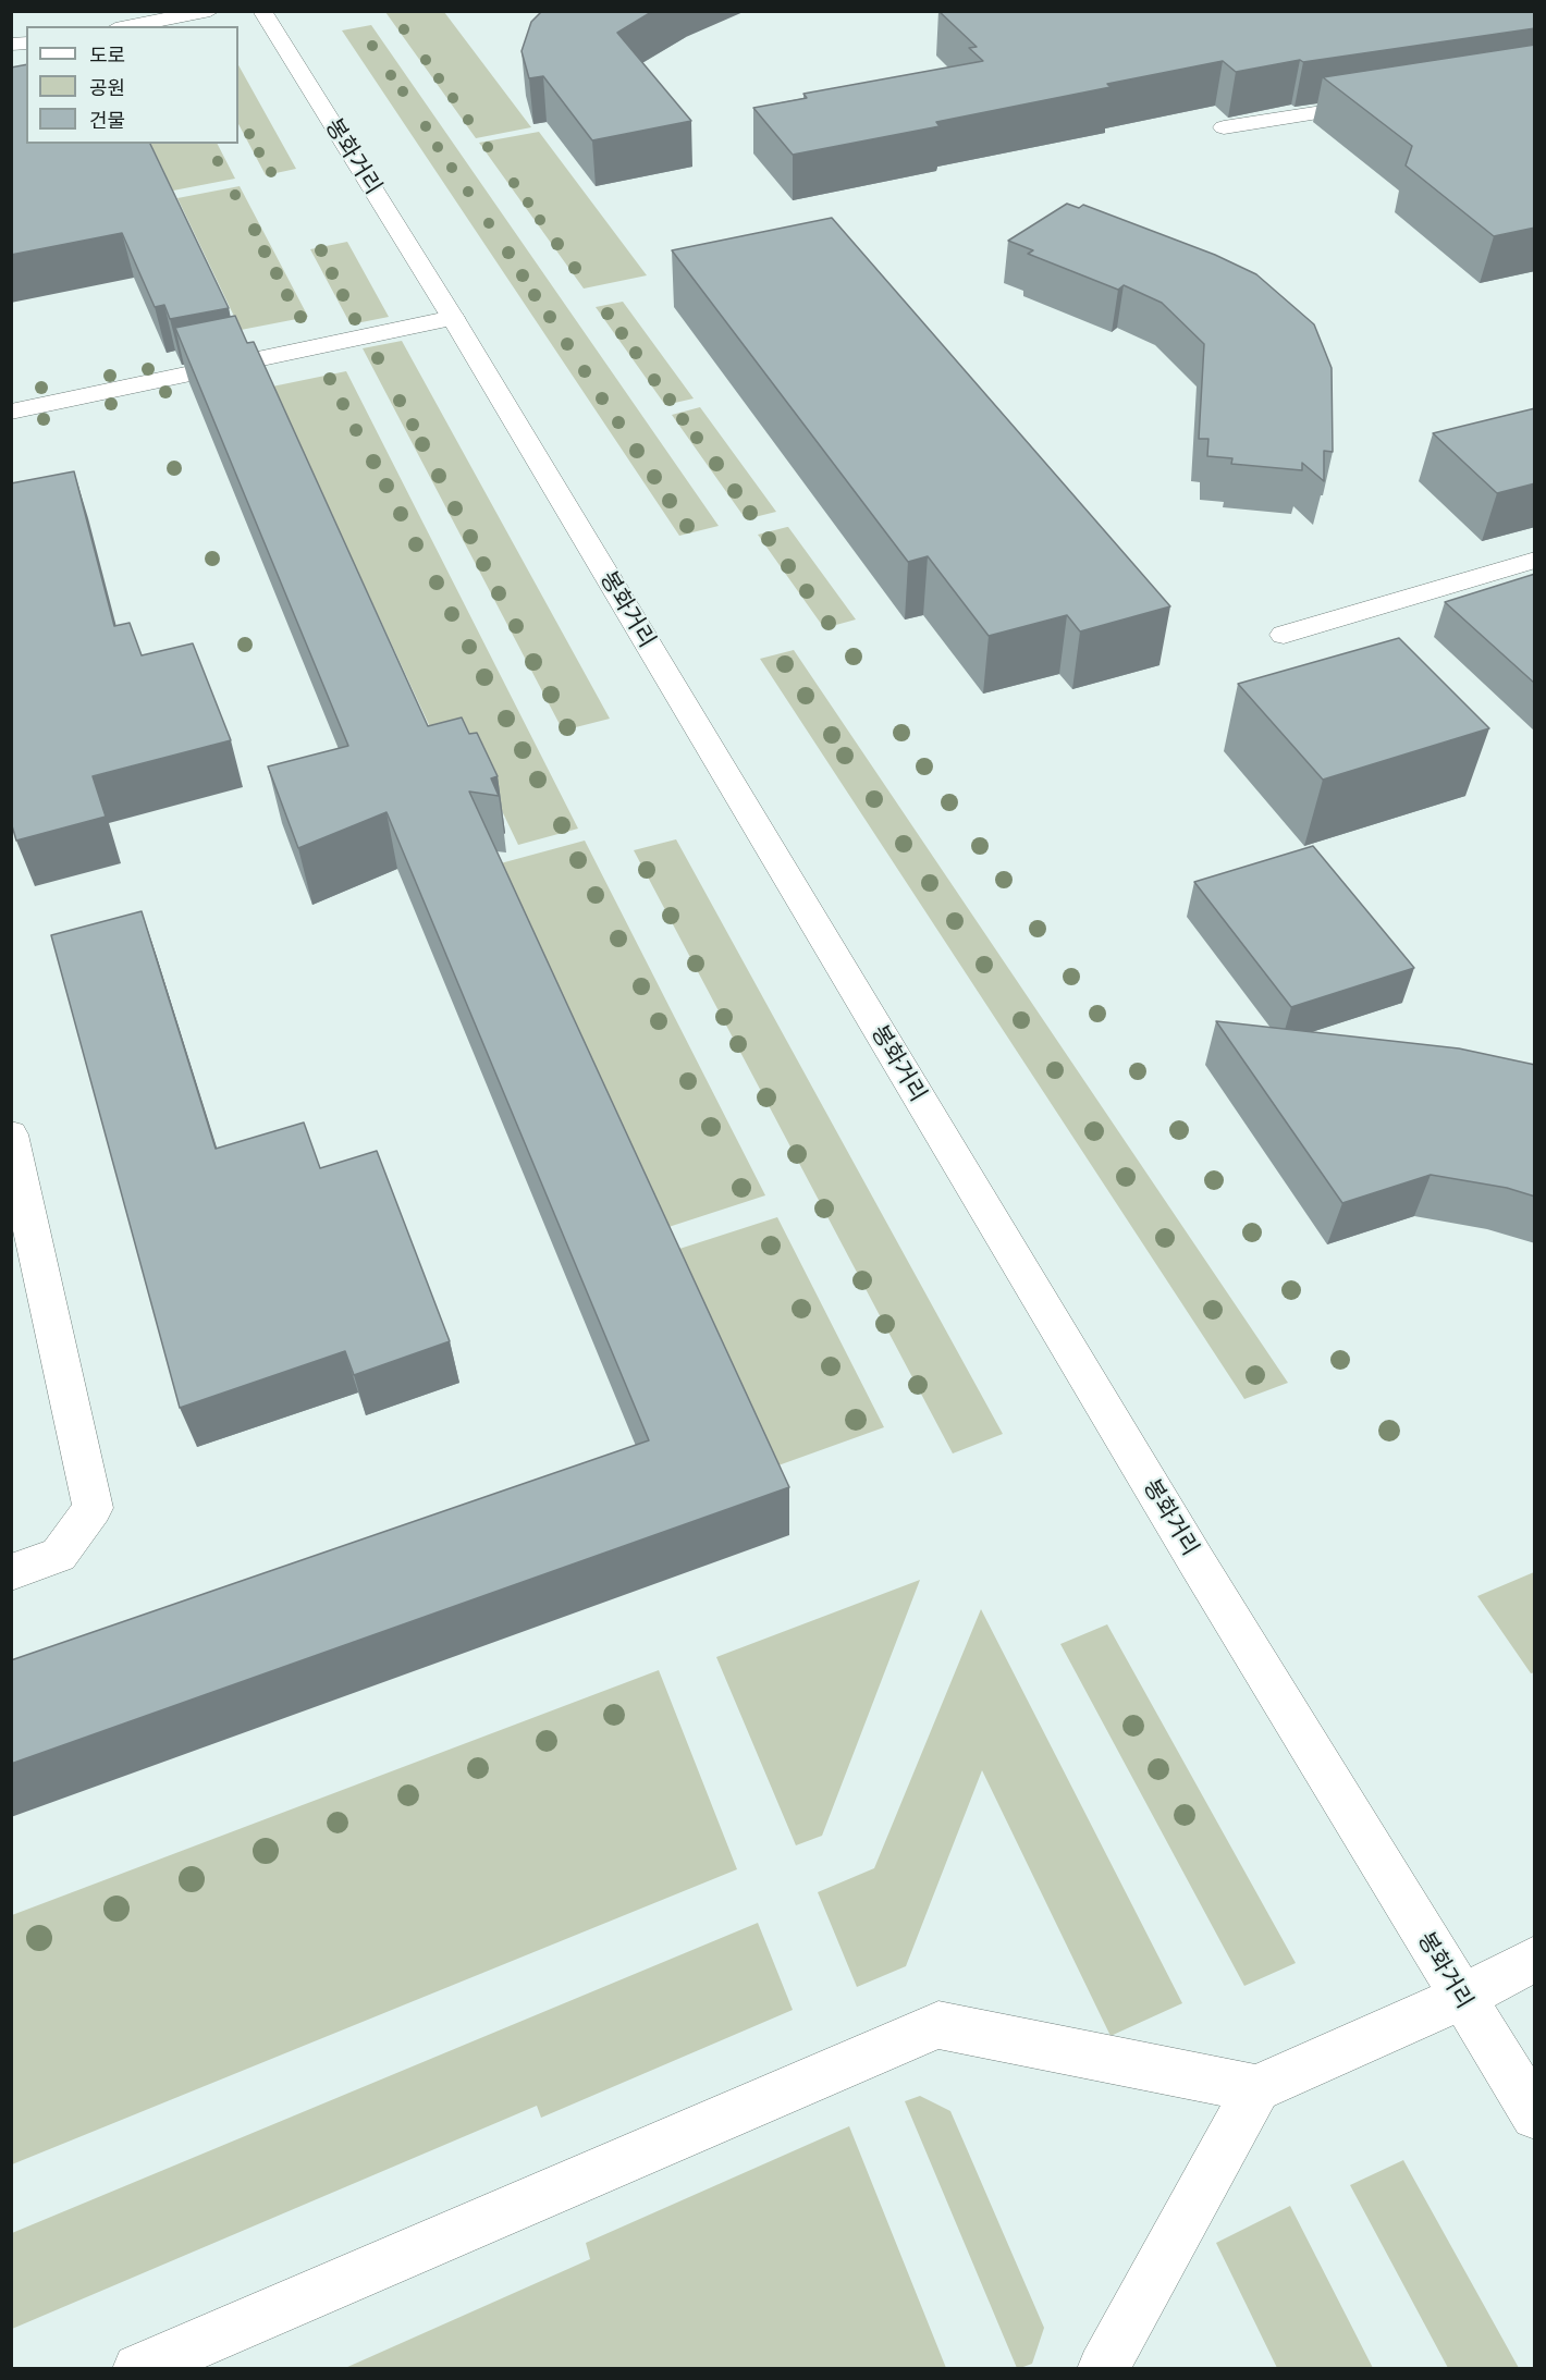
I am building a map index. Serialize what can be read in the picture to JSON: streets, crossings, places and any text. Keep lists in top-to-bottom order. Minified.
{"streets":{"main road":["봉화거리"]},"legend":["도로","공원","건물"]}
